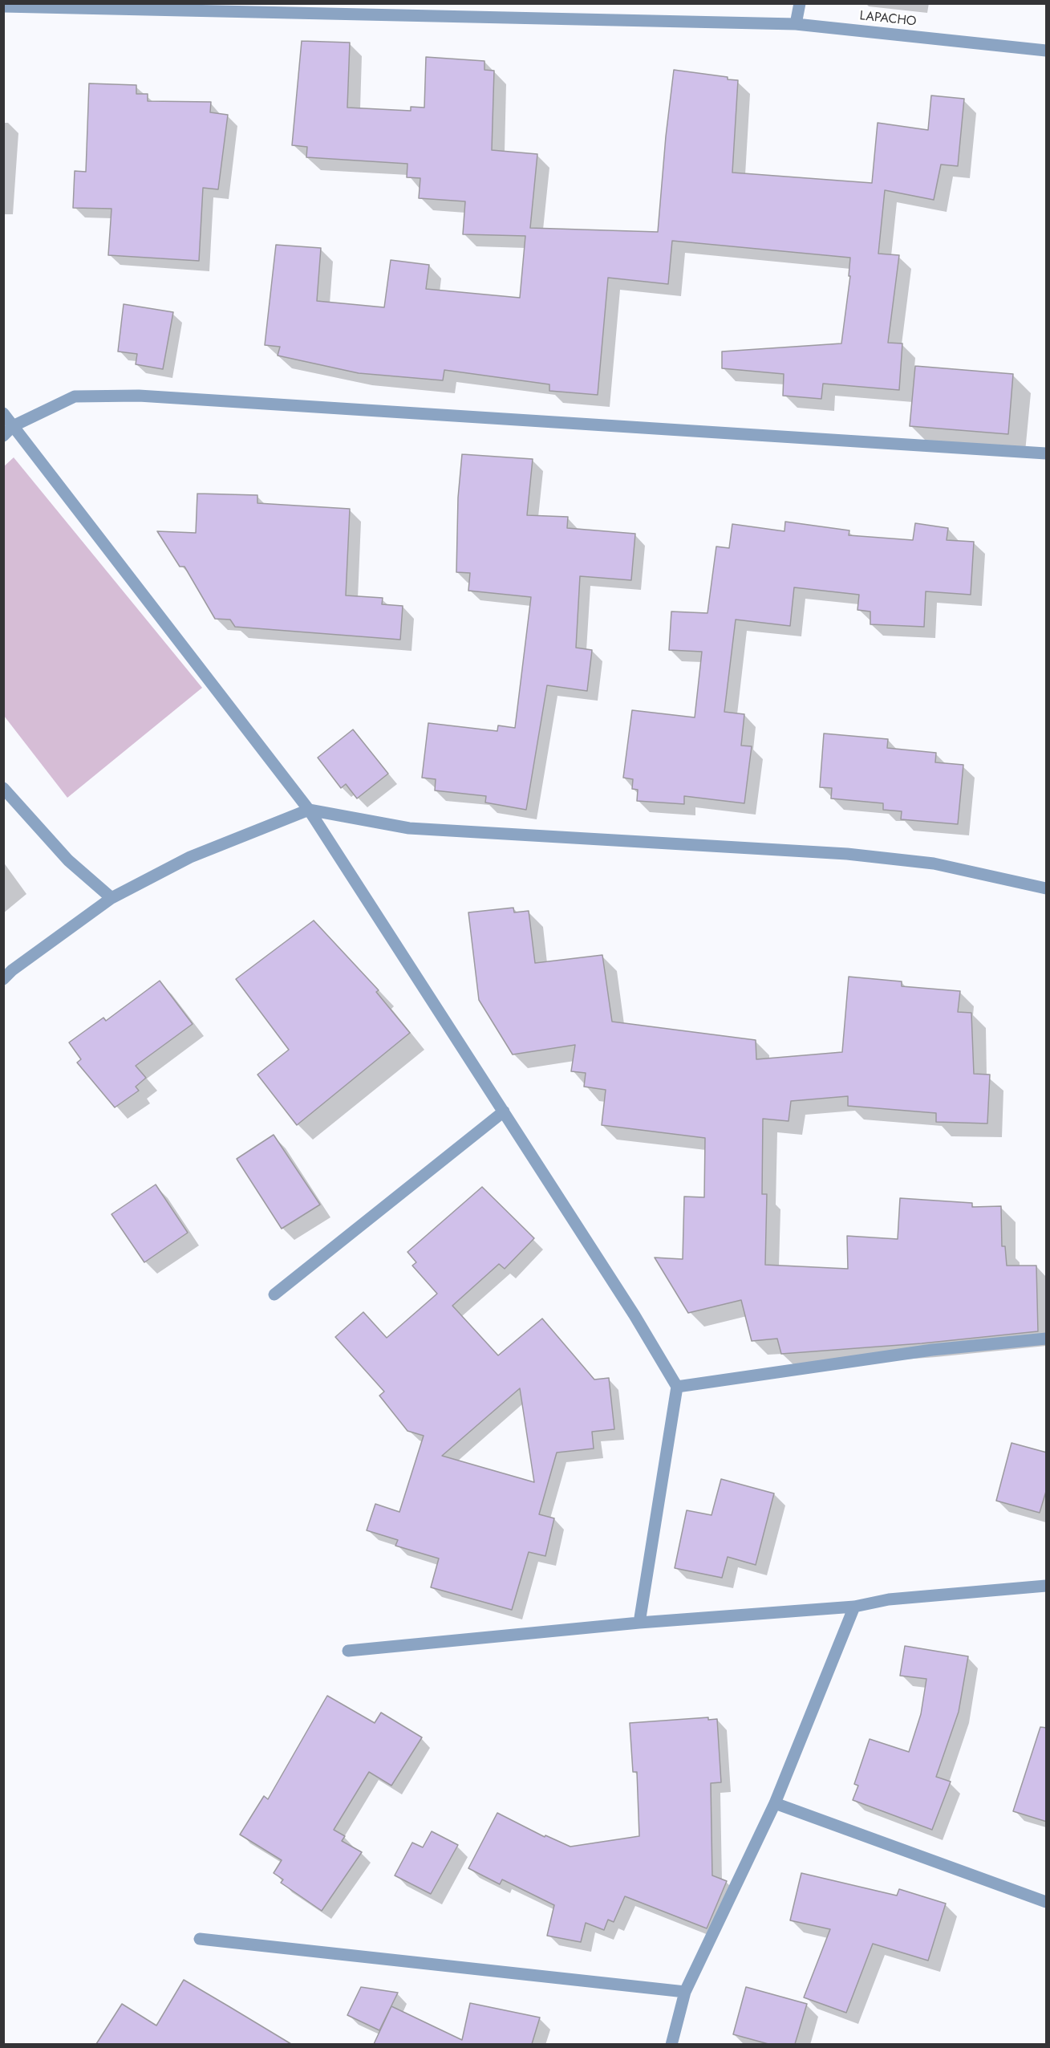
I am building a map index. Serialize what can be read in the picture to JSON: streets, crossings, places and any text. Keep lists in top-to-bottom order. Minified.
{"streets":{"street":["LAPACHO"]}}
